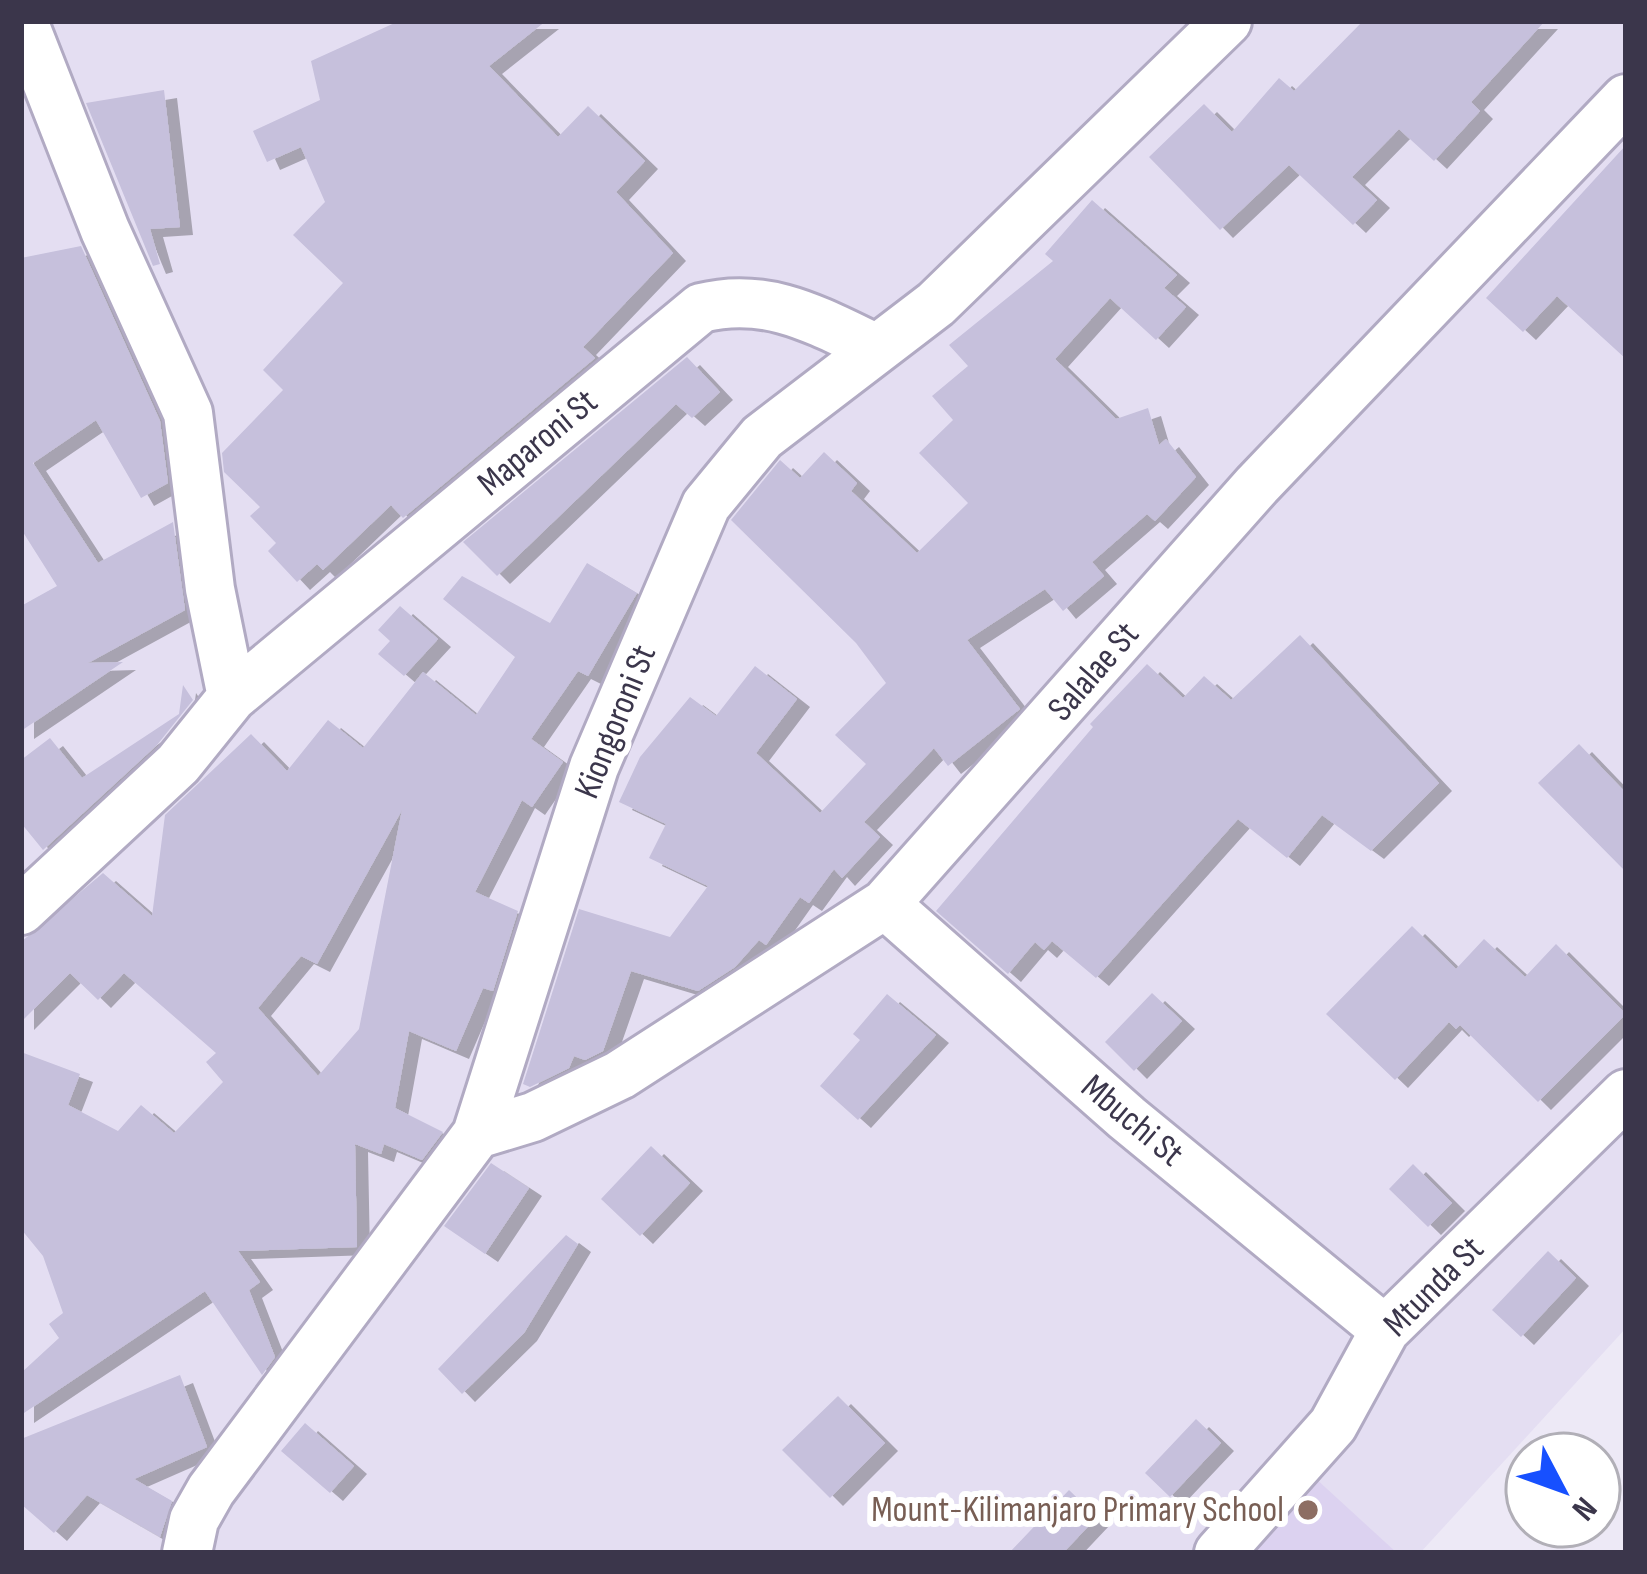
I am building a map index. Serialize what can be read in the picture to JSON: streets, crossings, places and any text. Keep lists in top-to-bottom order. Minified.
{"streets":{"street":["Maparoni St","Salalae St","Kiongoroni St","Mbuchi St","Mtunda St"]},"crossings":[["Maparoni St","Kiongoroni St"],["Salalae St","Kiongoroni St"],["Salalae St","Mbuchi St"],["Mbuchi St","Mtunda St"]],"places":["Mount-Kilimanjaro Primary School"],"north":"bottom right"}
